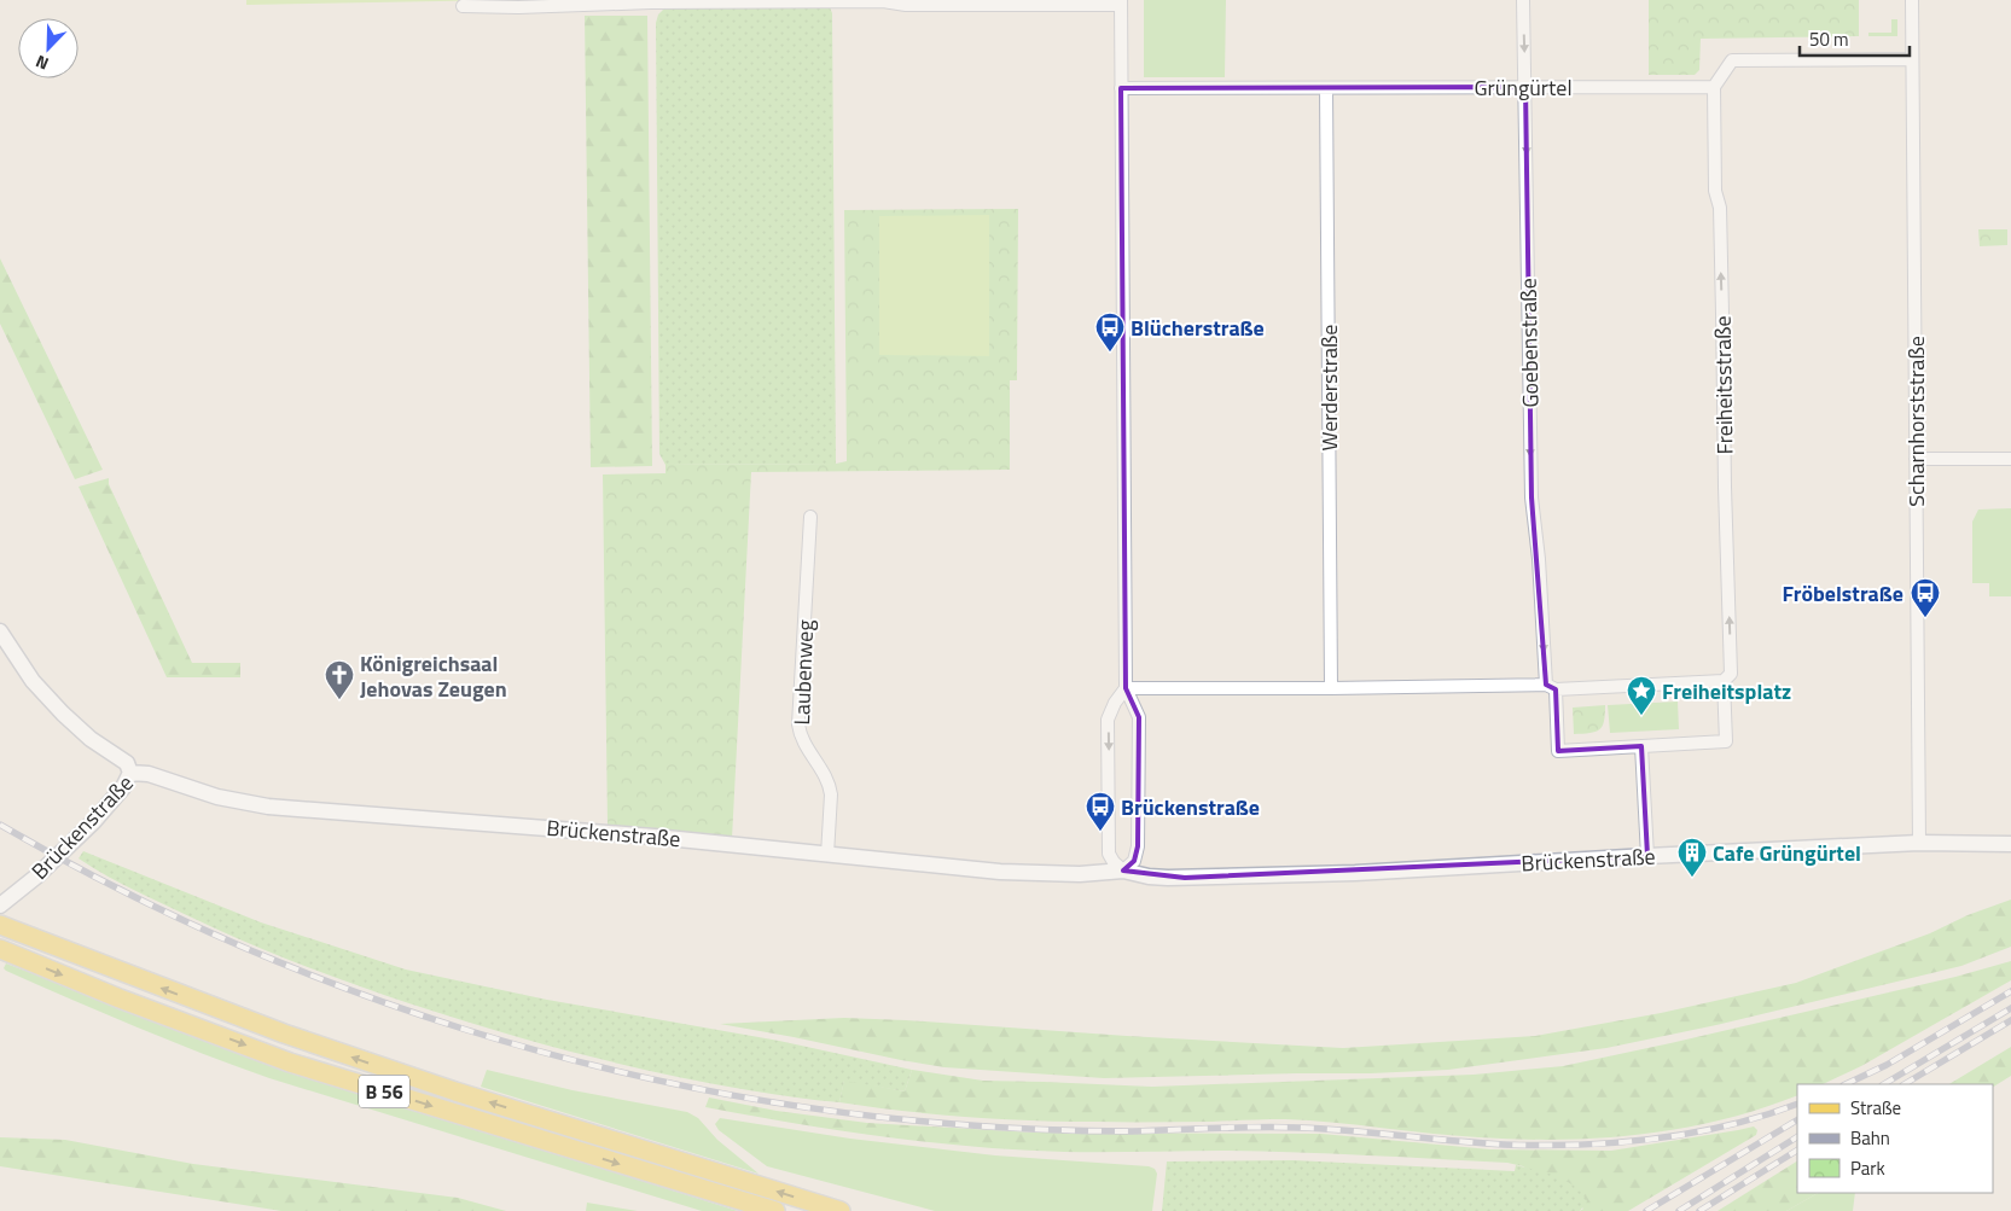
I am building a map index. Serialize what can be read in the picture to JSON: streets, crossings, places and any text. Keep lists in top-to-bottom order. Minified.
{"streets":{"main road":["B 56"],"street":["Grüngürtel","Goebenstraße","Freiheitsstraße","Werderstraße","Scharnhorststraße","Laubenweg","Brückenstraße"]},"crossings":[["Grüngürtel","Goebenstraße"],["Grüngürtel","Freiheitsstraße"],["Grüngürtel","Werderstraße"],["Scharnhorststraße","Brückenstraße"],["Laubenweg","Brückenstraße"]],"one_way":["Goebenstraße","Freiheitsstraße"],"places":{"bus stop":["Blücherstraße","Fröbelstraße","Brückenstraße"],"church":["Königreichsaal Jehovas Zeugen"],"place":["Freiheitsplatz"],"building":["Cafe Grüngürtel"]},"legend":["Straße","Bahn","Park"],"scale_bar":"50 m","north":"bottom left"}
